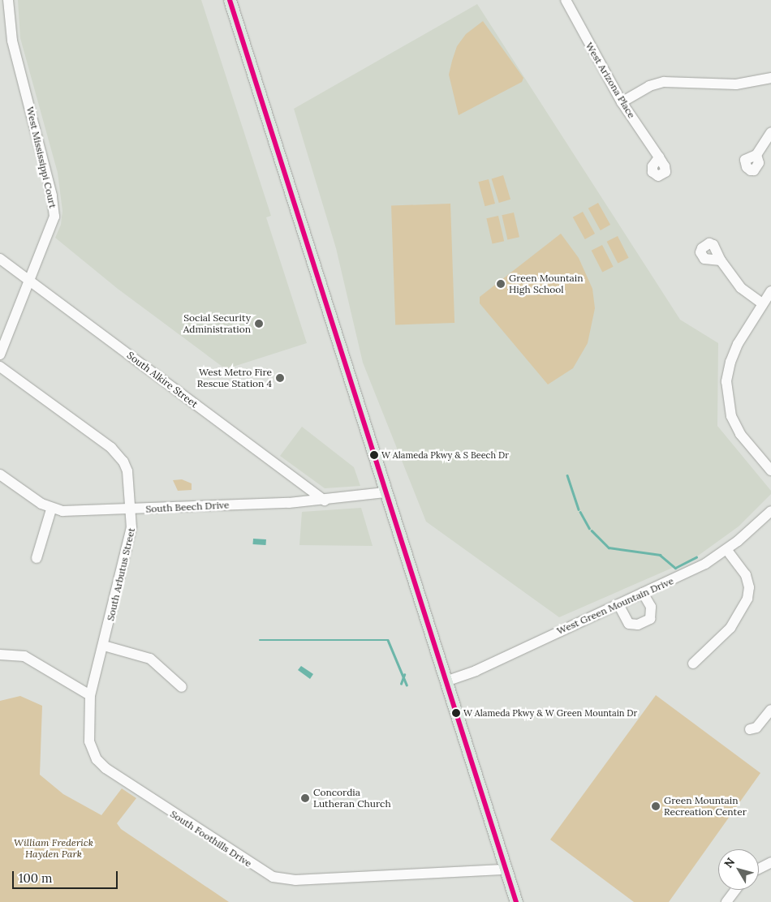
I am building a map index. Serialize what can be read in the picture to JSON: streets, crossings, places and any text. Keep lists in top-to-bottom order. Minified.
{"streets":{"street":["West Arizona Place","West Mississippi Court","South Alkire Street","South Beech Drive","South Arbutus Street","West Green Mountain Drive","South Foothills Drive"]},"crossings":[["West Mississippi Court","South Alkire Street"],["South Alkire Street","South Beech Drive"],["South Beech Drive","South Arbutus Street"],["South Arbutus Street","South Foothills Drive"]],"parks":["William Frederick Hayden Park"],"places":["Green Mountain High School","Social Security Administration","West Metro Fire Rescue Station 4","W Alameda Pkwy & S Beech Dr","W Alameda Pkwy & W Green Mountain Dr","Concordia Lutheran Church","Green Mountain Recreation Center"],"scale_bar":"100 m","north":"top left"}
